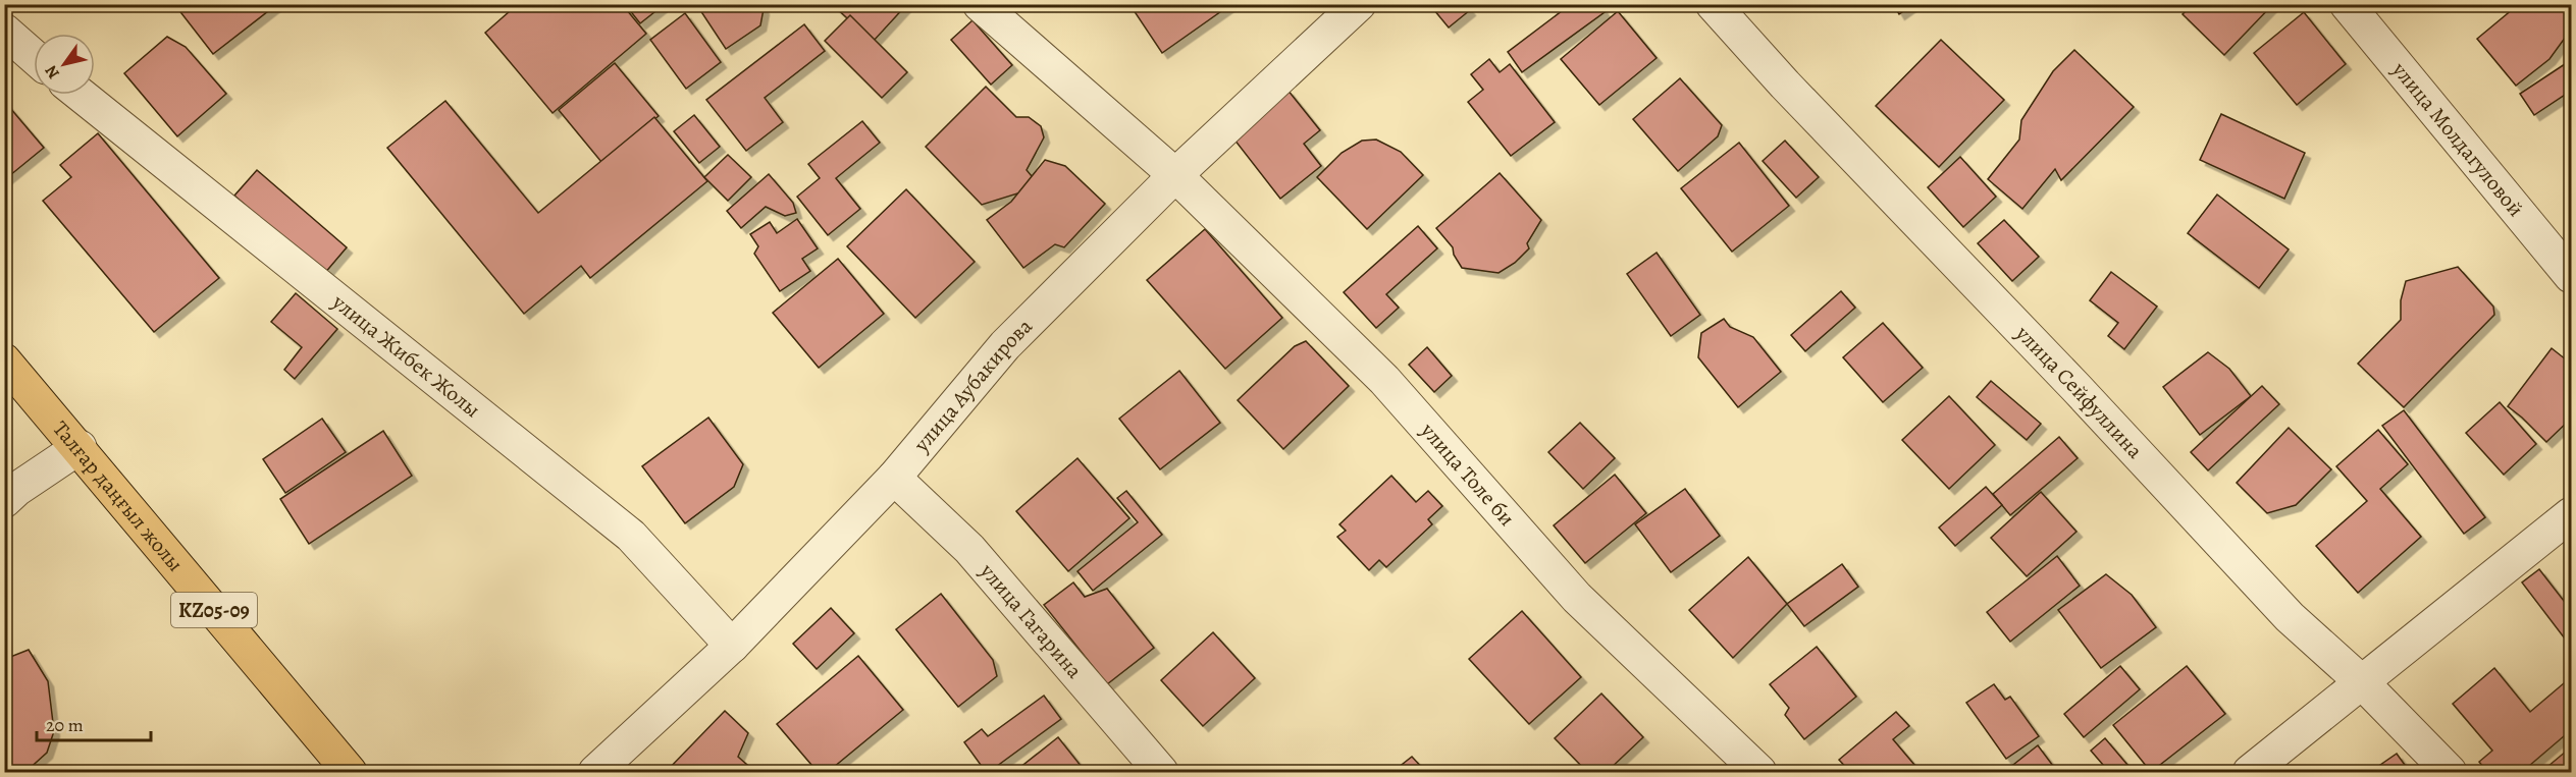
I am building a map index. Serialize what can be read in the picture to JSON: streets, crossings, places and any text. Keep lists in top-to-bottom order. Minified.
{"streets":{"main road":["Талғар даңғыл жолы","KZ05-09"],"street":["улица Молдагуловой","улица Жибек Жолы","улица Аубакирова","улица Сейфуллина","улица Толе би","улица Гагарина"]},"crossings":[["улица Жибек Жолы","улица Аубакирова"],["улица Аубакирова","улица Толе би"],["улица Аубакирова","улица Гагарина"]],"scale_bar":"20 m","north":"bottom left"}
